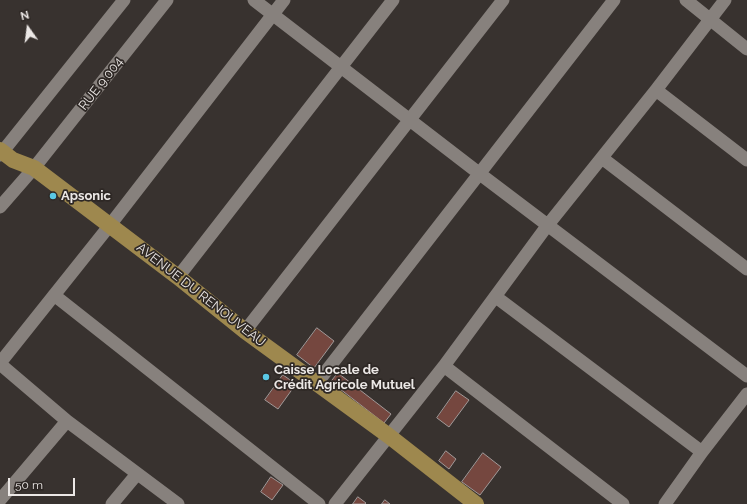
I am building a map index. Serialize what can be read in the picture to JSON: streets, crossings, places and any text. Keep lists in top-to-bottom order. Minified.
{"streets":{"main road":["AVENUE DU RENOUVEAU"],"street":["RUE 9.004"]},"crossings":[["RUE 9.004","AVENUE DU RENOUVEAU"]],"places":["Apsonic","Caisse Locale de Crédit Agricole Mutuel"],"scale_bar":"50 m","north":"top"}
